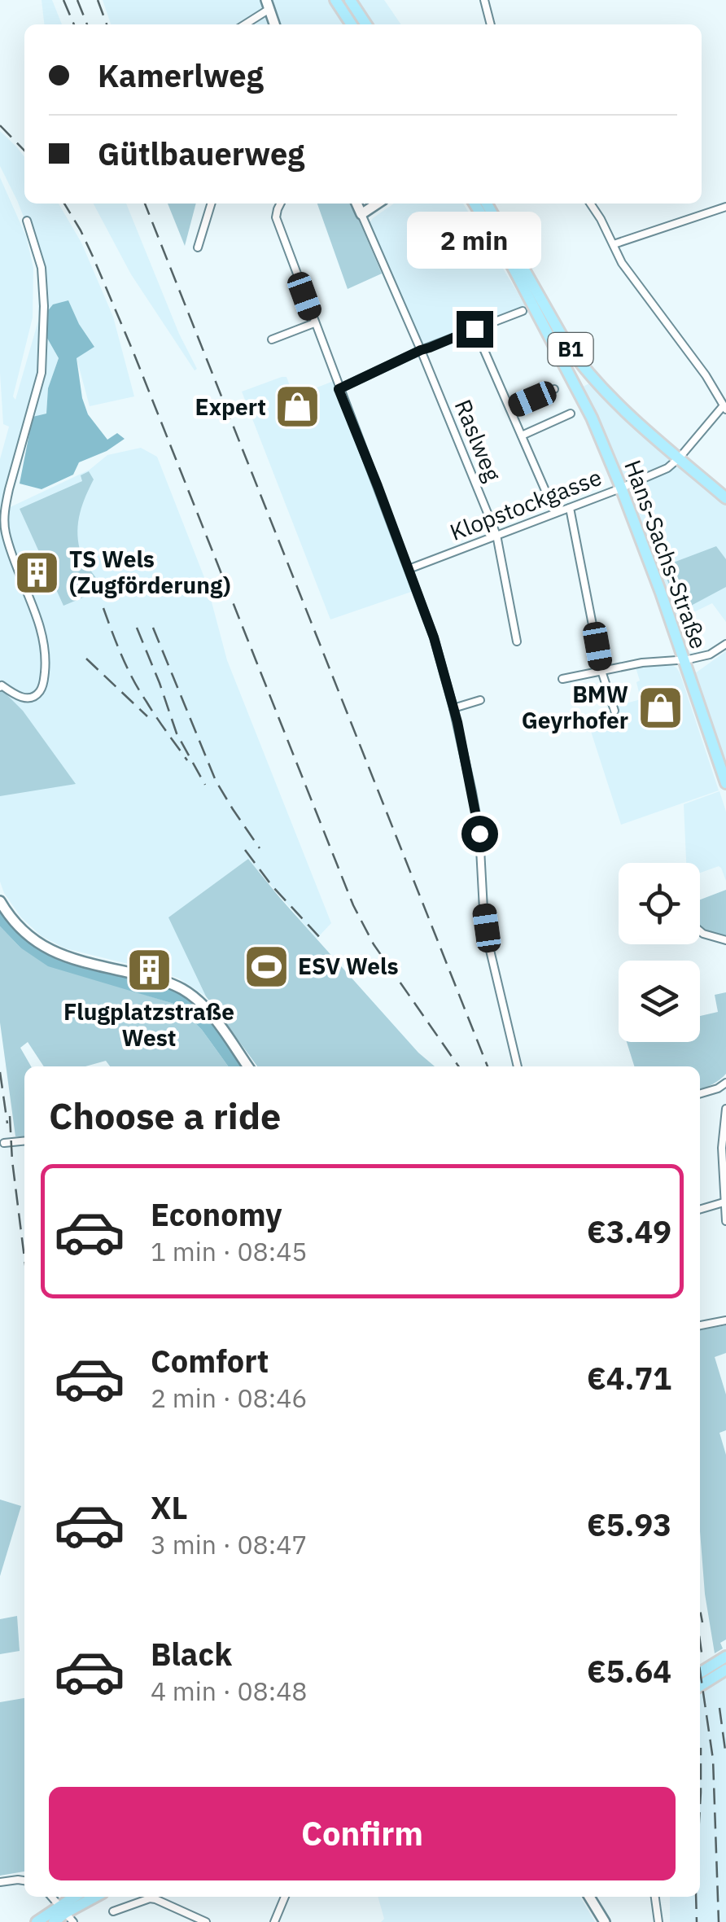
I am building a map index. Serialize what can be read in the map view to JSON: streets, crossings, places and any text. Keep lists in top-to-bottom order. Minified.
{"streets":{"main road":["B1","Hans-Sachs-Straße"],"street":["Raslweg","Klopstockgasse"]},"crossings":[["B1","Klopstockgasse"],["Raslweg","Klopstockgasse"],["Klopstockgasse","Hans-Sachs-Straße"]],"places":{"shop":["Expert","BMW Geyrhofer"],"building":["TS Wels (Zugförderung)","Flugplatzstraße West"],"sports":["ESV Wels"]},"page":{"banner":["Kamerlweg","Gütlbauerweg"],"bubble":"2 min","heading":"Choose a ride","list":[{"name":"Economy","note":"1 min · 08:45","value":"€3.49"},{"name":"Comfort","note":"2 min · 08:46","value":"€4.71"},{"name":"XL","note":"3 min · 08:47","value":"€5.93"},{"name":"Black","note":"4 min · 08:48","value":"€5.64"}],"buttons":"Confirm"}}
